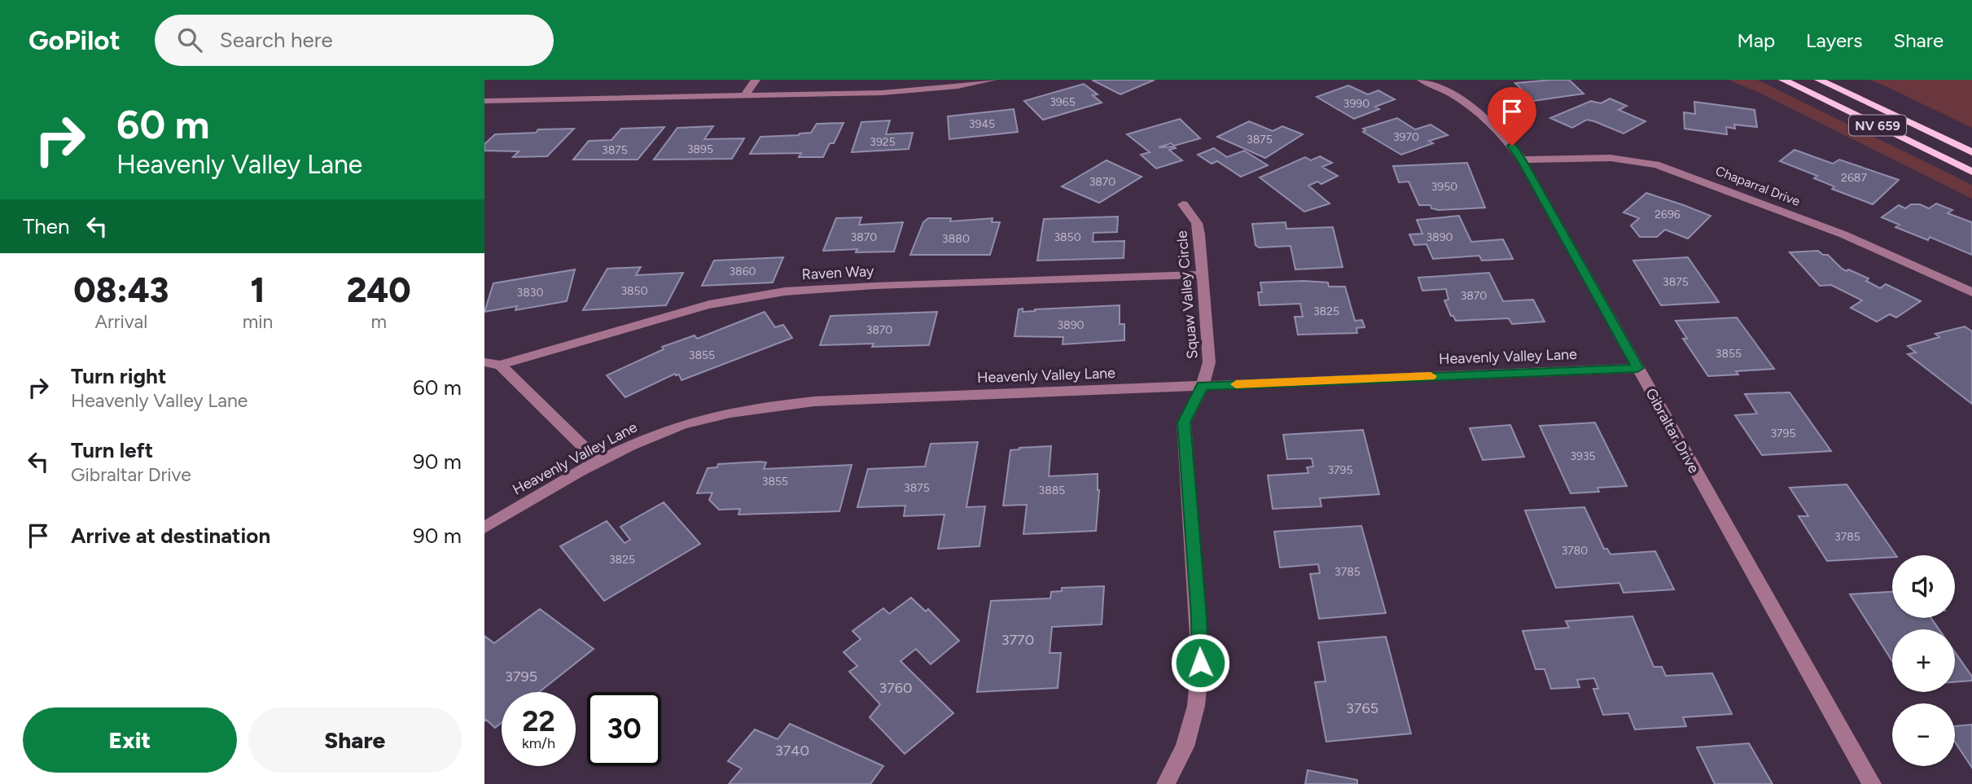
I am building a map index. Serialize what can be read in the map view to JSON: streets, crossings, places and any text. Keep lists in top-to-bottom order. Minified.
{"streets":{"main road":["NV 659"],"street":["Chaparral Drive","Raven Way","Squaw Valley Circle","Heavenly Valley Lane","Gibraltar Drive"]},"crossings":[["Chaparral Drive","Gibraltar Drive"],["Raven Way","Squaw Valley Circle"],["Squaw Valley Circle","Heavenly Valley Lane"],["Heavenly Valley Lane","Gibraltar Drive"]],"house_numbers":["3965","3990","3945","3970","3875","3925","3895","3875","2687","3870","3950","2696","3870","3850","3890","3880","3860","3875","3850","3830","3870","3825","3890","3870","3855","3855","3795","3935","3795","3855","3875","3885","3785","3780","3825","3785","3770","3795","3760","3765","3740"],"page":{"header":"GoPilot","search":"Search here","nav":["Map","Layers","Share"],"turn":["60 m","Heavenly Valley Lane"],"then":"Then","eta":["08:43","Arrival","1","min","240","m"],"list":[{"name":"Turn right","note":"Heavenly Valley Lane","value":"60 m"},{"name":"Turn left","note":"Gibraltar Drive","value":"90 m"},{"name":"Arrive at destination","value":"90 m"}],"map_buttons":["+","−"],"speed":"22 km/h","limit":"30","buttons":["Exit","Share"]}}
